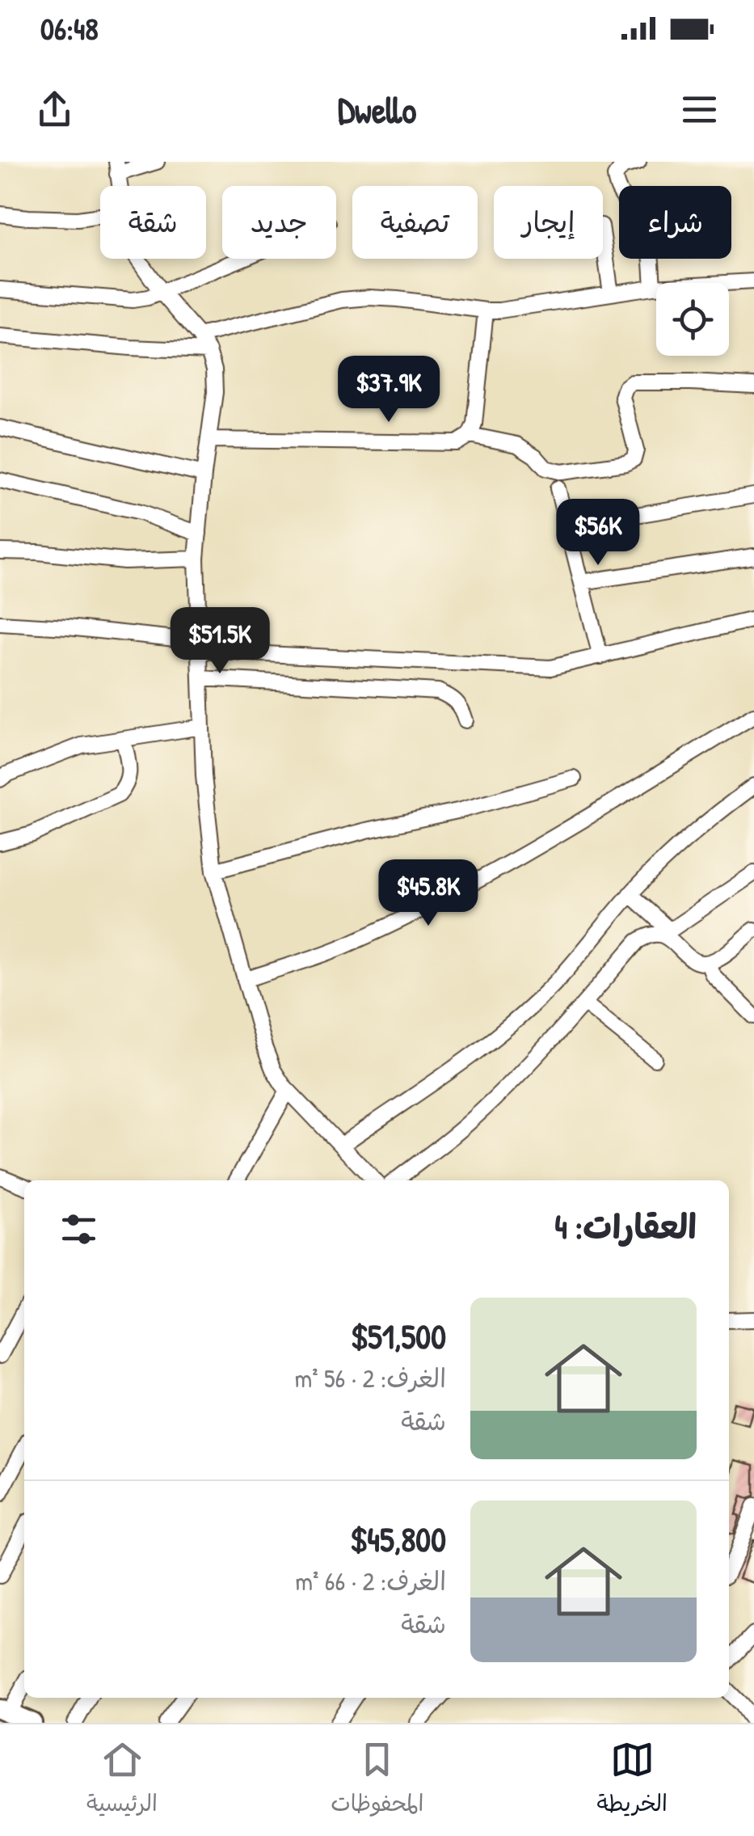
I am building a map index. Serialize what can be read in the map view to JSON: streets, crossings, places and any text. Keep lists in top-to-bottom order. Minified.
{"page":{"status":"06:48","header":"Dwello","chip":["شراء","إيجار","تصفية","جديد","شقة"],"price":["$37.9K","$56K","$51.5K","$45.8K"],"heading":"العقارات: 4","list":[{"name":"$51,500","note":"الغرف: 2 · 56 m² · شقة"},{"name":"$45,800","note":"الغرف: 2 · 66 m² · شقة"}],"tabs":["الخريطة","المحفوظات","الرئيسية"]}}
